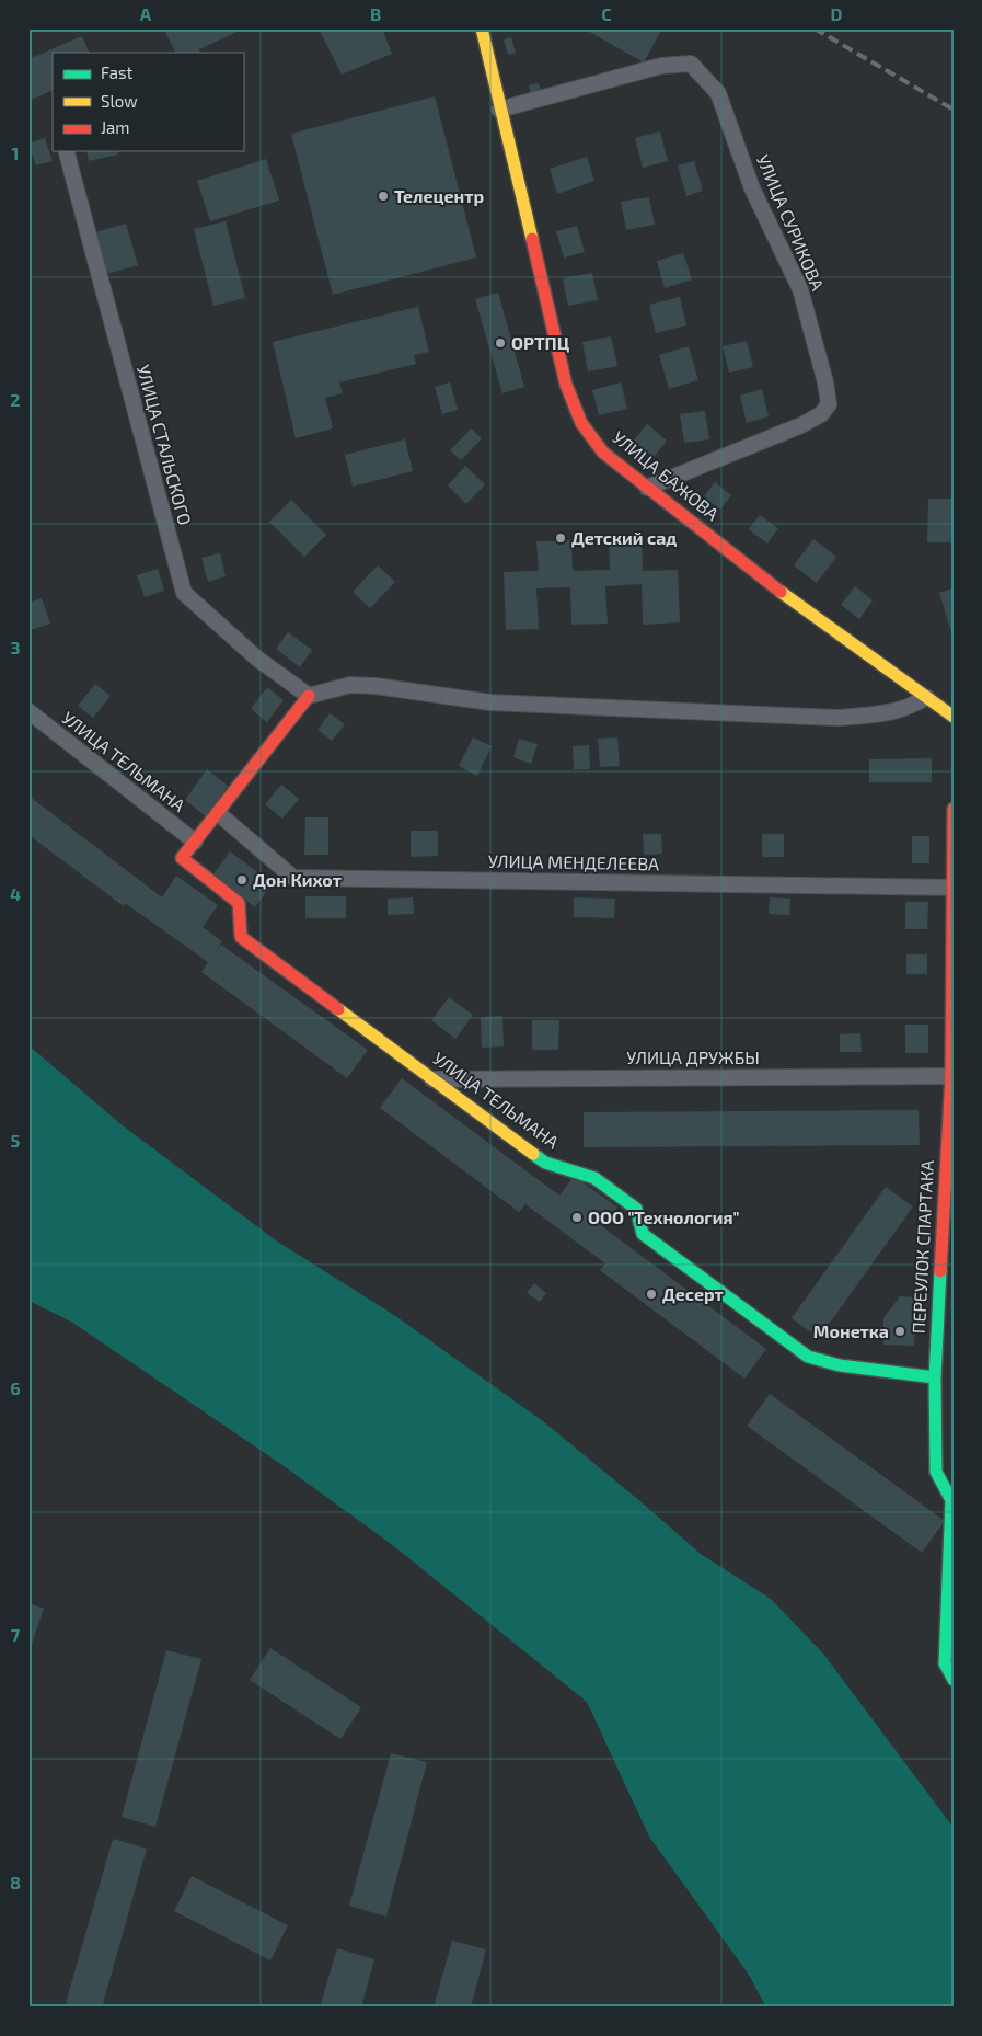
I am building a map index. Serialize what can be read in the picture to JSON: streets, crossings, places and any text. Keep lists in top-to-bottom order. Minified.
{"streets":{"street":["УЛИЦА СУРИКОВА","УЛИЦА СТАЛЬСКОГО","УЛИЦА БАЖОВА","УЛИЦА ТЕЛЬМАНА","УЛИЦА МЕНДЕЛЕЕВА","УЛИЦА ДРУЖБЫ","ПЕРЕУЛОК СПАРТАКА"]},"crossings":[["УЛИЦА СУРИКОВА","УЛИЦА БАЖОВА"],["УЛИЦА ТЕЛЬМАНА","УЛИЦА ДРУЖБЫ"],["УЛИЦА ТЕЛЬМАНА","ПЕРЕУЛОК СПАРТАКА"],["УЛИЦА МЕНДЕЛЕЕВА","ПЕРЕУЛОК СПАРТАКА"],["УЛИЦА ДРУЖБЫ","ПЕРЕУЛОК СПАРТАКА"]],"places":["Телецентр","ОРТПЦ","Детский сад","Дон Кихот","ООО \"Технология\"","Десерт","Монетка"],"legend":["Fast","Slow","Jam"],"grid":{"columns":["A","B","C","D"],"rows":["1","2","3","4","5","6","7","8"]}}
